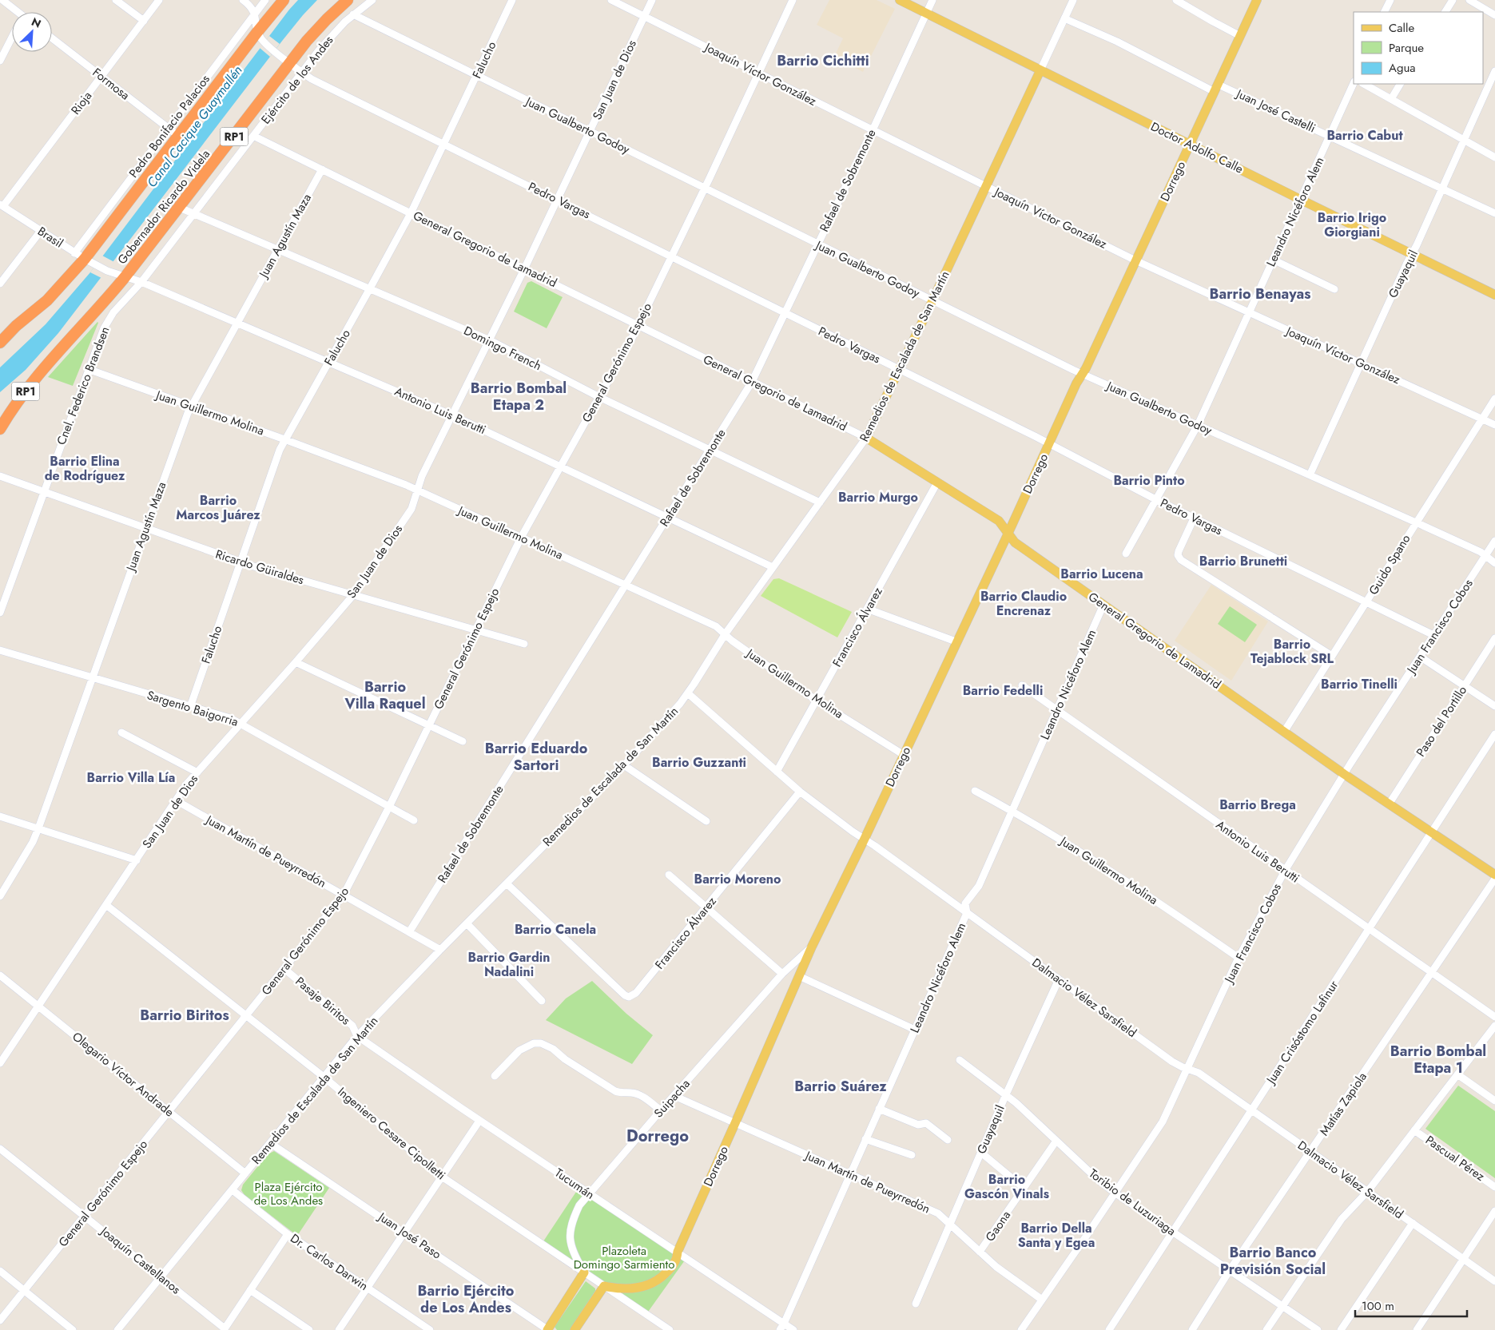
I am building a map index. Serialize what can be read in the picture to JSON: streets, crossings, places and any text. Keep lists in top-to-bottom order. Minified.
{"streets":{"highway":["RP1","Gobernador Ricardo Videla"],"main road":["Doctor Adolfo Calle","Dorrego","General Gregorio de Lamadrid","Remedios de Escalada de San Martín"],"street":["Falucho","Joaquín Víctor González","Ejército de los Andes","San Juan de Dios","Formosa","Rioja","Juan José Castelli","Juan Gualberto Godoy","Pedro Bonifacio Palacios","Rafael de Sobremonte","Pedro Vargas","Leandro Nicéforo Alem","Juan Agustín Maza","Brasil","Guayaquil","Domingo French","General Gerónimo Espejo","Cnel. Federico Brandsen","Antonio Luis Berutti","Juan Guillermo Molina","Guido Spano","Ricardo Güiraldes","Juan Francisco Cobos","Francisco Álvarez","Sargento Baigorria","Paso del Portillo","Juan Martín de Pueyrredón","Dalmacio Vélez Sarsfield","Pasaje Biritos","Juan Crisóstomo Lafinur","Olegario Víctor Andrade","Suipacha","Matías Zapiola","Ingeniero Cesare Cipolletti","Pascual Pérez","Tucumán","Toribio de Luzuriaga","Gaona","Juan José Paso","Joaquín Castellanos","Dr. Carlos Darwin"]},"crossings":[["Falucho","Juan Gualberto Godoy"],["Falucho","Pedro Vargas"],["Falucho","General Gregorio de Lamadrid"],["Falucho","Domingo French"],["Falucho","Antonio Luis Berutti"],["Falucho","Juan Guillermo Molina"],["Falucho","Ricardo Güiraldes"],["Falucho","Sargento Baigorria"],["Joaquín Víctor González","San Juan de Dios"],["Joaquín Víctor González","Rafael de Sobremonte"],["Joaquín Víctor González","Dorrego"],["Joaquín Víctor González","Leandro Nicéforo Alem"],["Joaquín Víctor González","Guayaquil"],["Joaquín Víctor González","Remedios de Escalada de San Martín"],["Joaquín Víctor González","General Gerónimo Espejo"],["Joaquín Víctor González","Guido Spano"],["Ejército de los Andes","Juan Gualberto Godoy"],["Ejército de los Andes","Pedro Vargas"],["Ejército de los Andes","General Gregorio de Lamadrid"],["Ejército de los Andes","Domingo French"],["Ejército de los Andes","Cnel. Federico Brandsen"],["Ejército de los Andes","Antonio Luis Berutti"],["San Juan de Dios","Juan Gualberto Godoy"],["San Juan de Dios","Pedro Vargas"],["San Juan de Dios","General Gregorio de Lamadrid"],["San Juan de Dios","Domingo French"],["San Juan de Dios","Antonio Luis Berutti"],["San Juan de Dios","Juan Guillermo Molina"],["San Juan de Dios","Ricardo Güiraldes"],["San Juan de Dios","Sargento Baigorria"],["San Juan de Dios","Juan Martín de Pueyrredón"],["San Juan de Dios","Olegario Víctor Andrade"],["San Juan de Dios","Ingeniero Cesare Cipolletti"],["Formosa","Rioja"],["Formosa","Pedro Bonifacio Palacios"],["Rioja","Brasil"],["Juan José Castelli","Dorrego"],["Juan José Castelli","Leandro Nicéforo Alem"],["Juan José Castelli","Guayaquil"],["Juan José Castelli","Remedios de Escalada de San Martín"],["Juan Gualberto Godoy","Rafael de Sobremonte"],["Juan Gualberto Godoy","Dorrego"],["Juan Gualberto Godoy","Leandro Nicéforo Alem"],["Juan Gualberto Godoy","Guayaquil"],["Juan Gualberto Godoy","Remedios de Escalada de San Martín"],["Juan Gualberto Godoy","General Gerónimo Espejo"],["Juan Gualberto Godoy","Guido Spano"],["Juan Gualberto Godoy","Juan Francisco Cobos"],["Pedro Bonifacio Palacios","Brasil"],["Doctor Adolfo Calle","Rafael de Sobremonte"],["Doctor Adolfo Calle","Dorrego"],["Doctor Adolfo Calle","Leandro Nicéforo Alem"],["Doctor Adolfo Calle","Guayaquil"],["Doctor Adolfo Calle","Remedios de Escalada de San Martín"],["Rafael de Sobremonte","Pedro Vargas"],["Rafael de Sobremonte","General Gregorio de Lamadrid"],["Rafael de Sobremonte","Domingo French"],["Rafael de Sobremonte","Antonio Luis Berutti"],["Rafael de Sobremonte","Juan Guillermo Molina"],["Rafael de Sobremonte","Juan Martín de Pueyrredón"],["Dorrego","Pedro Vargas"],["Dorrego","General Gregorio de Lamadrid"],["Dorrego","Juan Guillermo Molina"],["Dorrego","Juan Martín de Pueyrredón"],["Dorrego","Dalmacio Vélez Sarsfield"],["Dorrego","Suipacha"],["Dorrego","Ingeniero Cesare Cipolletti"],["Dorrego","Tucumán"],["Pedro Vargas","Gobernador Ricardo Videla"],["Pedro Vargas","Leandro Nicéforo Alem"],["Pedro Vargas","Remedios de Escalada de San Martín"],["Pedro Vargas","General Gerónimo Espejo"],["Pedro Vargas","Guido Spano"],["Pedro Vargas","Juan Francisco Cobos"],["Gobernador Ricardo Videla","Domingo French"],["Gobernador Ricardo Videla","Antonio Luis Berutti"],["Leandro Nicéforo Alem","General Gregorio de Lamadrid"],["Leandro Nicéforo Alem","Antonio Luis Berutti"],["Leandro Nicéforo Alem","Juan Guillermo Molina"],["Leandro Nicéforo Alem","Juan Martín de Pueyrredón"],["Leandro Nicéforo Alem","Dalmacio Vélez Sarsfield"],["Leandro Nicéforo Alem","Tucumán"],["Juan Agustín Maza","General Gregorio de Lamadrid"],["Juan Agustín Maza","Domingo French"],["Juan Agustín Maza","Antonio Luis Berutti"],["Juan Agustín Maza","Juan Guillermo Molina"],["Juan Agustín Maza","Ricardo Güiraldes"],["Juan Agustín Maza","Sargento Baigorria"],["Brasil","Antonio Luis Berutti"],["General Gregorio de Lamadrid","Remedios de Escalada de San Martín"],["General Gregorio de Lamadrid","General Gerónimo Espejo"],["General Gregorio de Lamadrid","Guido Spano"],["General Gregorio de Lamadrid","Juan Francisco Cobos"],["General Gregorio de Lamadrid","Francisco Álvarez"],["General Gregorio de Lamadrid","Paso del Portillo"],["General Gregorio de Lamadrid","Juan Crisóstomo Lafinur"],["Guayaquil","Juan Martín de Pueyrredón"],["Guayaquil","Dalmacio Vélez Sarsfield"],["Guayaquil","Toribio de Luzuriaga"],["Domingo French","Remedios de Escalada de San Martín"],["Domingo French","General Gerónimo Espejo"],["Remedios de Escalada de San Martín","Antonio Luis Berutti"],["Remedios de Escalada de San Martín","Juan Guillermo Molina"],["Remedios de Escalada de San Martín","Francisco Álvarez"],["Remedios de Escalada de San Martín","Juan Martín de Pueyrredón"],["Remedios de Escalada de San Martín","Dalmacio Vélez Sarsfield"],["Remedios de Escalada de San Martín","Pasaje Biritos"],["Remedios de Escalada de San Martín","Olegario Víctor Andrade"],["Remedios de Escalada de San Martín","Ingeniero Cesare Cipolletti"],["Remedios de Escalada de San Martín","Tucumán"],["Remedios de Escalada de San Martín","Juan José Paso"],["Remedios de Escalada de San Martín","Joaquín Castellanos"],["Remedios de Escalada de San Martín","Dr. Carlos Darwin"],["General Gerónimo Espejo","Antonio Luis Berutti"],["General Gerónimo Espejo","Juan Guillermo Molina"],["General Gerónimo Espejo","Ricardo Güiraldes"],["General Gerónimo Espejo","Sargento Baigorria"],["General Gerónimo Espejo","Juan Martín de Pueyrredón"],["General Gerónimo Espejo","Pasaje Biritos"],["General Gerónimo Espejo","Olegario Víctor Andrade"],["General Gerónimo Espejo","Ingeniero Cesare Cipolletti"],["General Gerónimo Espejo","Joaquín Castellanos"],["Cnel. Federico Brandsen","Antonio Luis Berutti"],["Cnel. Federico Brandsen","Juan Guillermo Molina"],["Cnel. Federico Brandsen","Ricardo Güiraldes"],["Antonio Luis Berutti","Juan Francisco Cobos"],["Antonio Luis Berutti","Juan Crisóstomo Lafinur"],["Antonio Luis Berutti","Matías Zapiola"],["Juan Guillermo Molina","Juan Francisco Cobos"],["Juan Guillermo Molina","Francisco Álvarez"],["Juan Francisco Cobos","Juan Martín de Pueyrredón"],["Juan Francisco Cobos","Dalmacio Vélez Sarsfield"],["Juan Francisco Cobos","Toribio de Luzuriaga"],["Francisco Álvarez","Dalmacio Vélez Sarsfield"],["Juan Martín de Pueyrredón","Suipacha"],["Juan Martín de Pueyrredón","Gaona"],["Dalmacio Vélez Sarsfield","Juan Crisóstomo Lafinur"],["Dalmacio Vélez Sarsfield","Matías Zapiola"],["Pasaje Biritos","Tucumán"],["Juan Crisóstomo Lafinur","Toribio de Luzuriaga"],["Suipacha","Ingeniero Cesare Cipolletti"],["Suipacha","Tucumán"],["Matías Zapiola","Toribio de Luzuriaga"],["Toribio de Luzuriaga","Gaona"]],"districts":["Barrio Cichitti","Barrio Cabut","Barrio Irigo Giorgiani","Barrio Benayas","Barrio Bombal Etapa 2","Barrio Elina de Rodríguez","Barrio Pinto","Barrio Murgo","Barrio Marcos Juárez","Barrio Brunetti","Barrio Lucena","Barrio Claudio Encrenaz","Barrio Tejablock SRL","Barrio Tinelli","Barrio Villa Raquel","Barrio Fedelli","Barrio Eduardo Sartori","Barrio Guzzanti","Barrio Villa Lía","Barrio Brega","Barrio Moreno","Barrio Canela","Barrio Gardin Nadalini","Barrio Biritos","Barrio Bombal Etapa 1","Barrio Suárez","Dorrego","Barrio Gascón Vinals","Barrio Della Santa y Egea","Barrio Banco Previsión Social","Barrio Ejército de Los Andes"],"water":["Canal Cacique Guaymallén"],"parks":["Plaza Ejército de Los Andes","Plazoleta Domingo Sarmiento"],"legend":["Calle","Parque","Agua"],"scale_bar":"100 m","north":"top right"}
